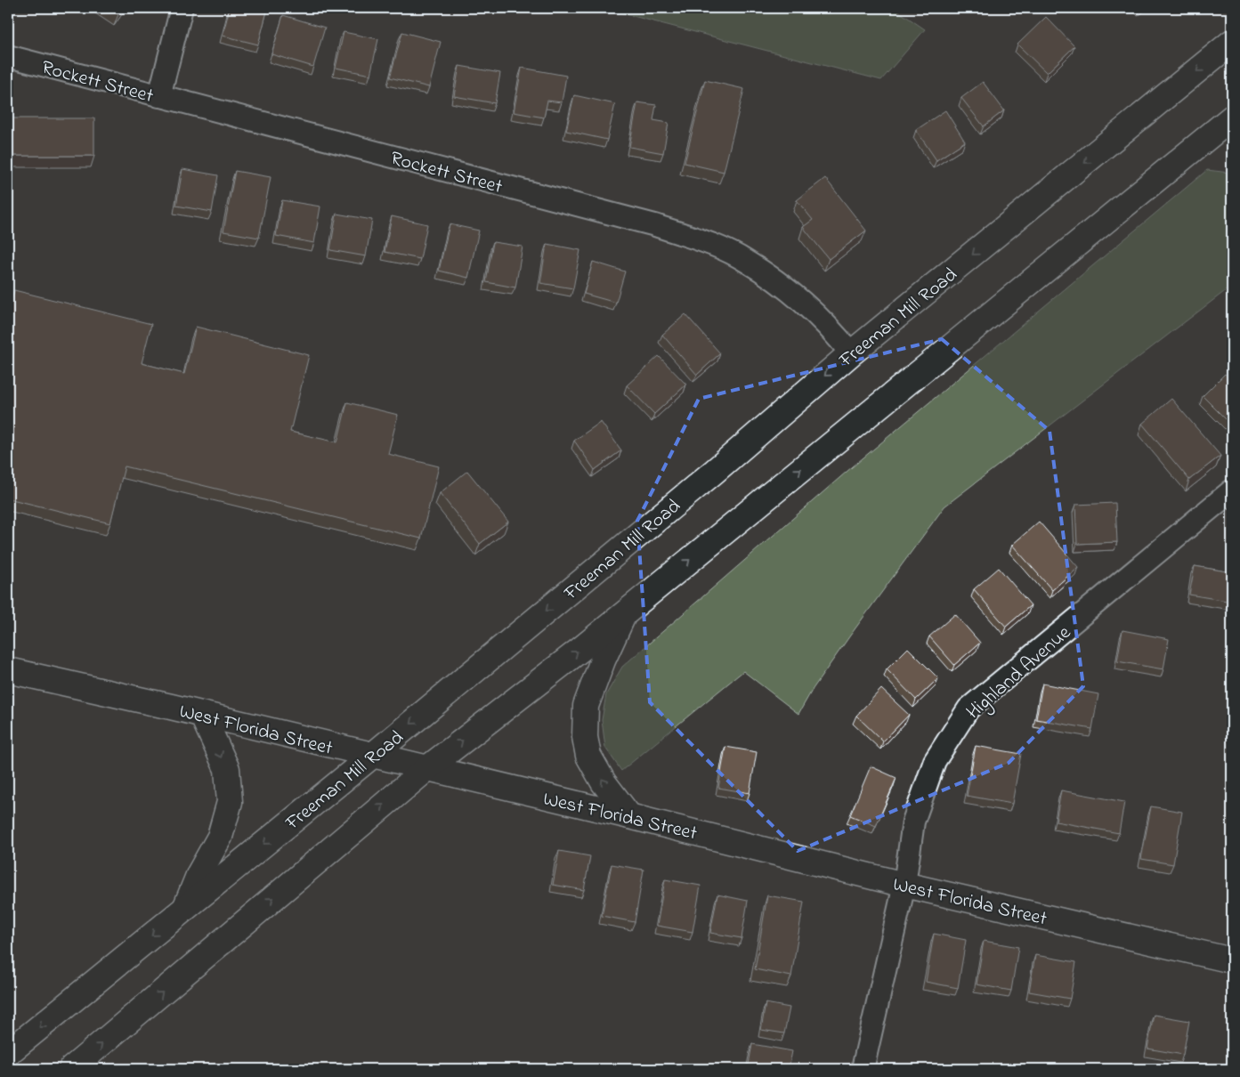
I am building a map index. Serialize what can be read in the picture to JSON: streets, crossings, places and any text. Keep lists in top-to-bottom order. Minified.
{"streets":{"main road":["Freeman Mill Road","West Florida Street"],"street":["Rockett Street","Highland Avenue"]},"crossings":[["Rockett Street","Freeman Mill Road"],["Freeman Mill Road","West Florida Street"],["Highland Avenue","West Florida Street"]]}
